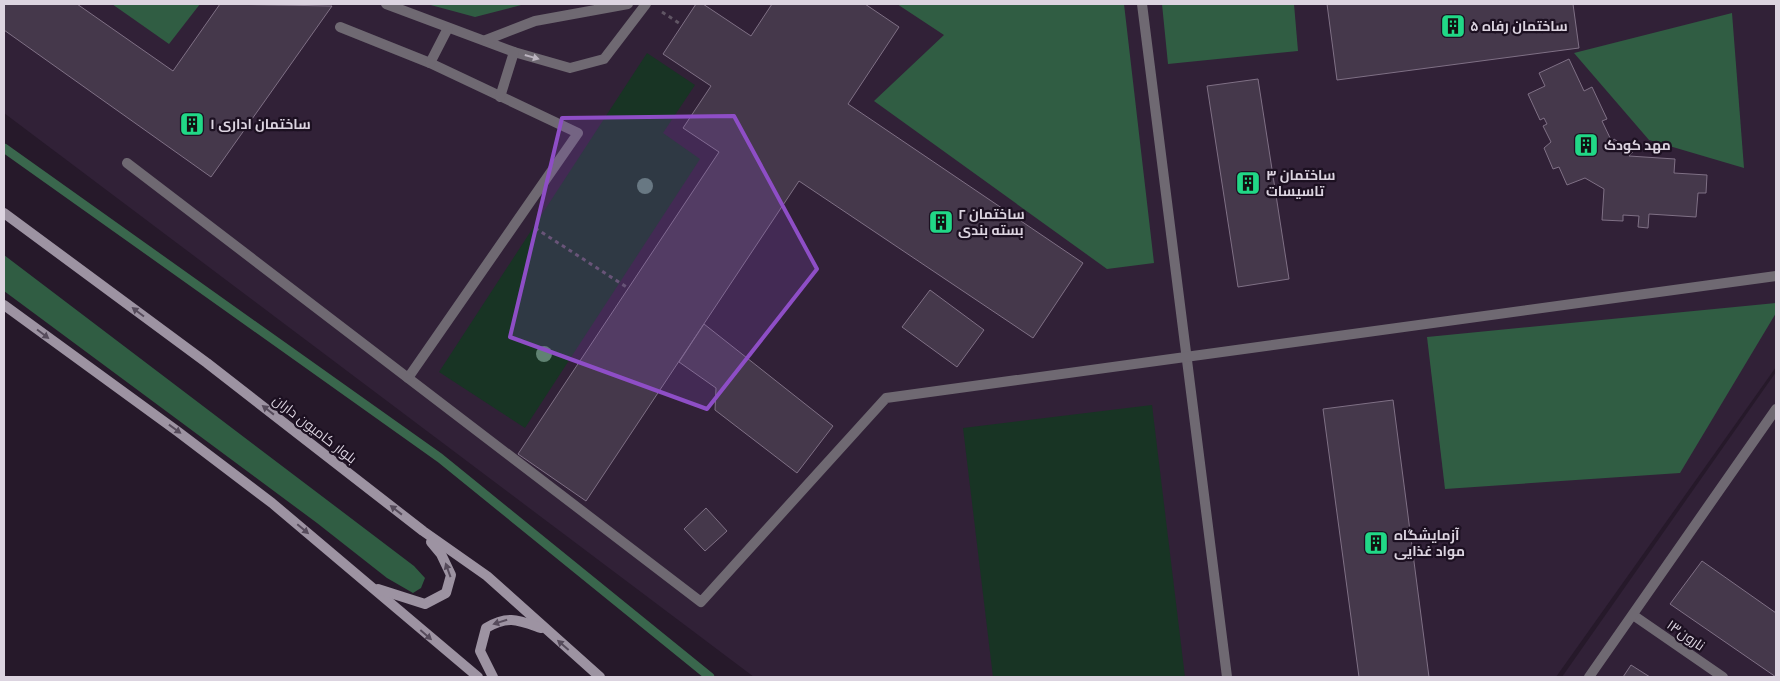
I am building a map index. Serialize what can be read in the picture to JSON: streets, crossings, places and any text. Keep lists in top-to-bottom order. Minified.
{"streets":{"main road":["بلوار کامیون داران"],"lane":["نارون۱۳"]},"places":{"building":["۵ ساختمان رفاه","۱ ساختمان اداری","مهد کودک","۳ ساختمان تاسیسات","۲ ساختمان بسته بندی","آزمایشگاه مواد غذایی"]}}
